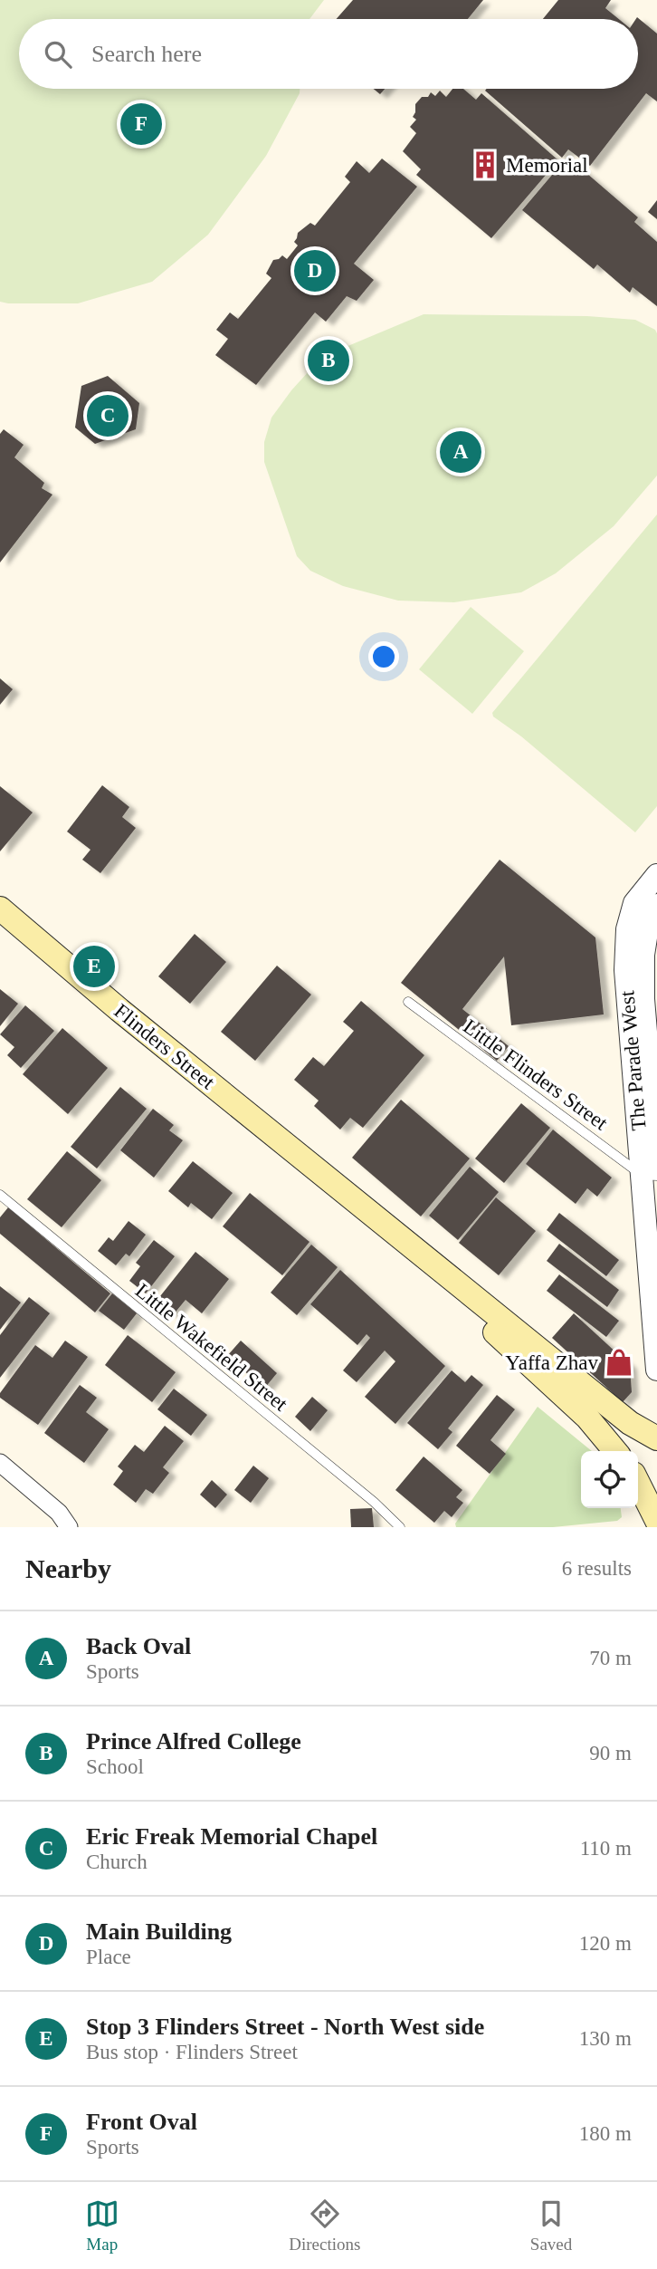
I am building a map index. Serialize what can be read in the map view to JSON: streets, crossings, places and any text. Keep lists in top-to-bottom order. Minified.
{"streets":{"main road":["Flinders Street"],"street":["The Parade West"],"lane":["Little Flinders Street","Little Wakefield Street"]},"crossings":[["The Parade West","Little Flinders Street"]],"places":{"building":["Memorial"],"shop":["Yaffa Zhav"]},"page":{"search":"Search here","pins":["F","D","B","C","A","E"],"heading":["Nearby","6 results"],"list":[{"mark":"A","name":"Back Oval","note":"Sports","value":"70 m"},{"mark":"B","name":"Prince Alfred College","note":"School","value":"90 m"},{"mark":"C","name":"Eric Freak Memorial Chapel","note":"Church","value":"110 m"},{"mark":"D","name":"Main Building","note":"Place","value":"120 m"},{"mark":"E","name":"Stop 3 Flinders Street - North West side","note":"Bus stop · Flinders Street","value":"130 m"},{"mark":"F","name":"Front Oval","note":"Sports","value":"180 m"}],"nav":["Map","Directions","Saved"]}}
